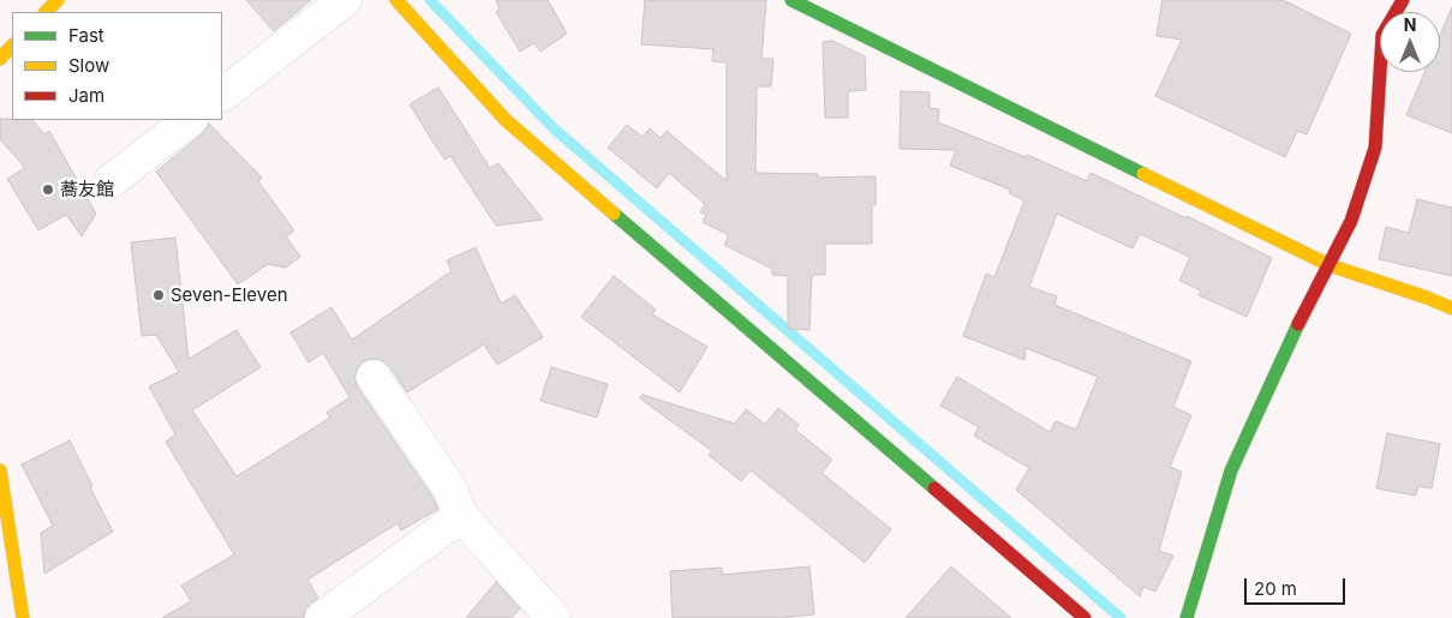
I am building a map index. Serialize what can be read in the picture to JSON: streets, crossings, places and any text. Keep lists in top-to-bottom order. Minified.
{"places":["蕎友館","Seven-Eleven"],"legend":["Fast","Slow","Jam"],"scale_bar":"20 m","north":"top"}
